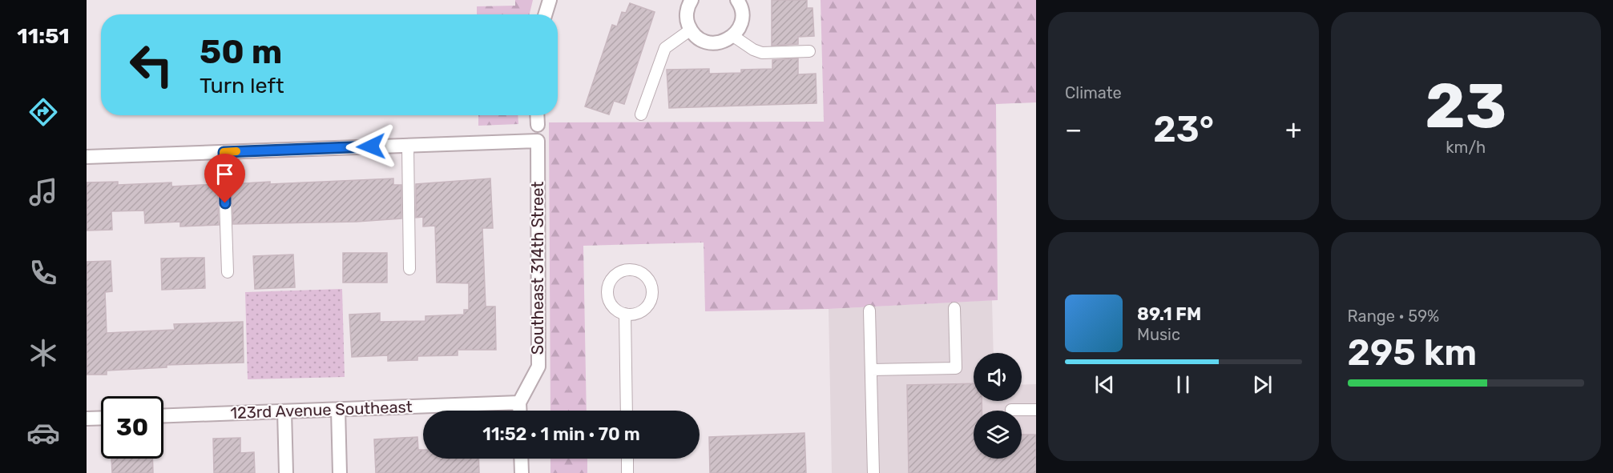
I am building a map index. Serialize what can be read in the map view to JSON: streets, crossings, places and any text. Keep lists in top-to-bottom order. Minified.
{"streets":{"street":["Southeast 314th Street","123rd Avenue Southeast"]},"crossings":[["Southeast 314th Street","123rd Avenue Southeast"]],"page":{"tabs":"11:51","tile":["Climate",["23","km/h"],["Range · 59%","295 km"]],"turn":["50 m","Turn left"],"heat":["−","23°","+"],"song":["89.1 FM","Music"],"limit":"30","trip":"11:52 · 1 min · 70 m"}}
